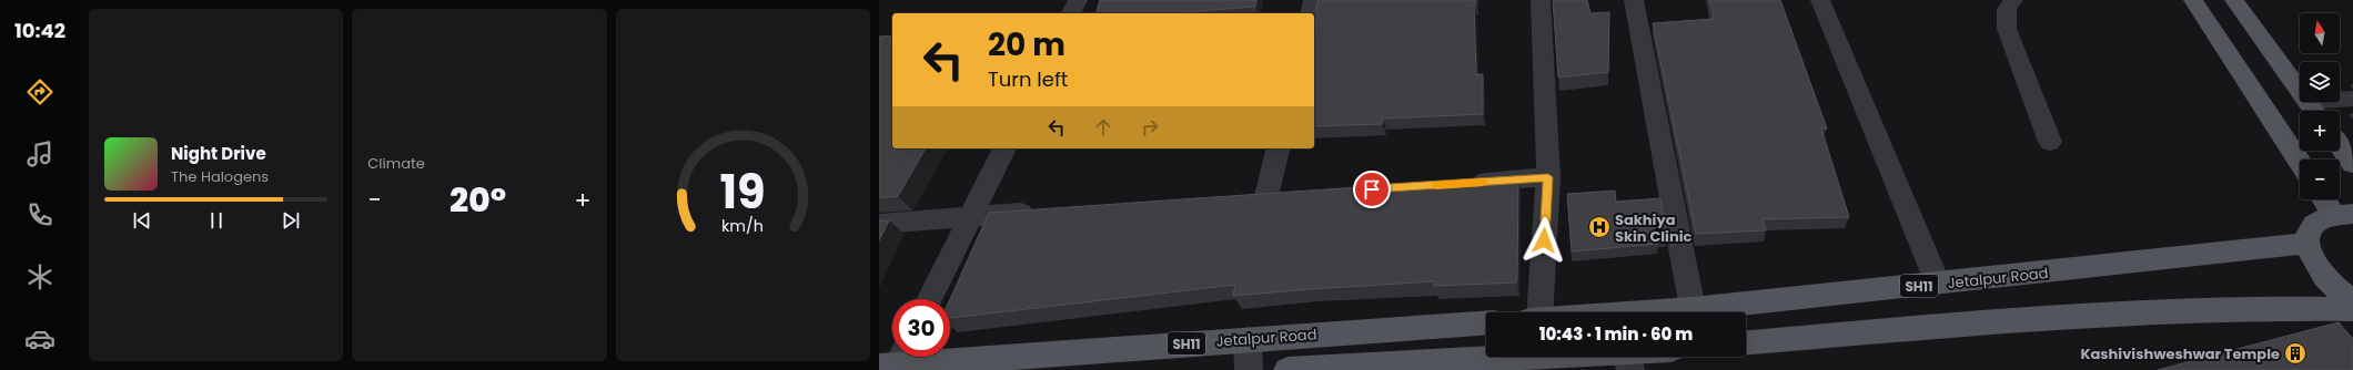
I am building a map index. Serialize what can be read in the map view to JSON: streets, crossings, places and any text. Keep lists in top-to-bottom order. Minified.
{"streets":{"main road":["Jetalpur Road","SH11"]},"places":{"hospital":["Sakhiya Skin Clinic"],"building":["Kashivishweshwar Temple"]},"north":"top","page":{"tabs":"10:42","tile":"Climate","map_buttons":["+","−"],"turn":["20 m","Turn left"],"song":["Night Drive","The Halogens"],"heat":["−","20°","+"],"limit":"30","trip":"10:43 · 1 min · 60 m","gauge":["19","km/h"]}}
